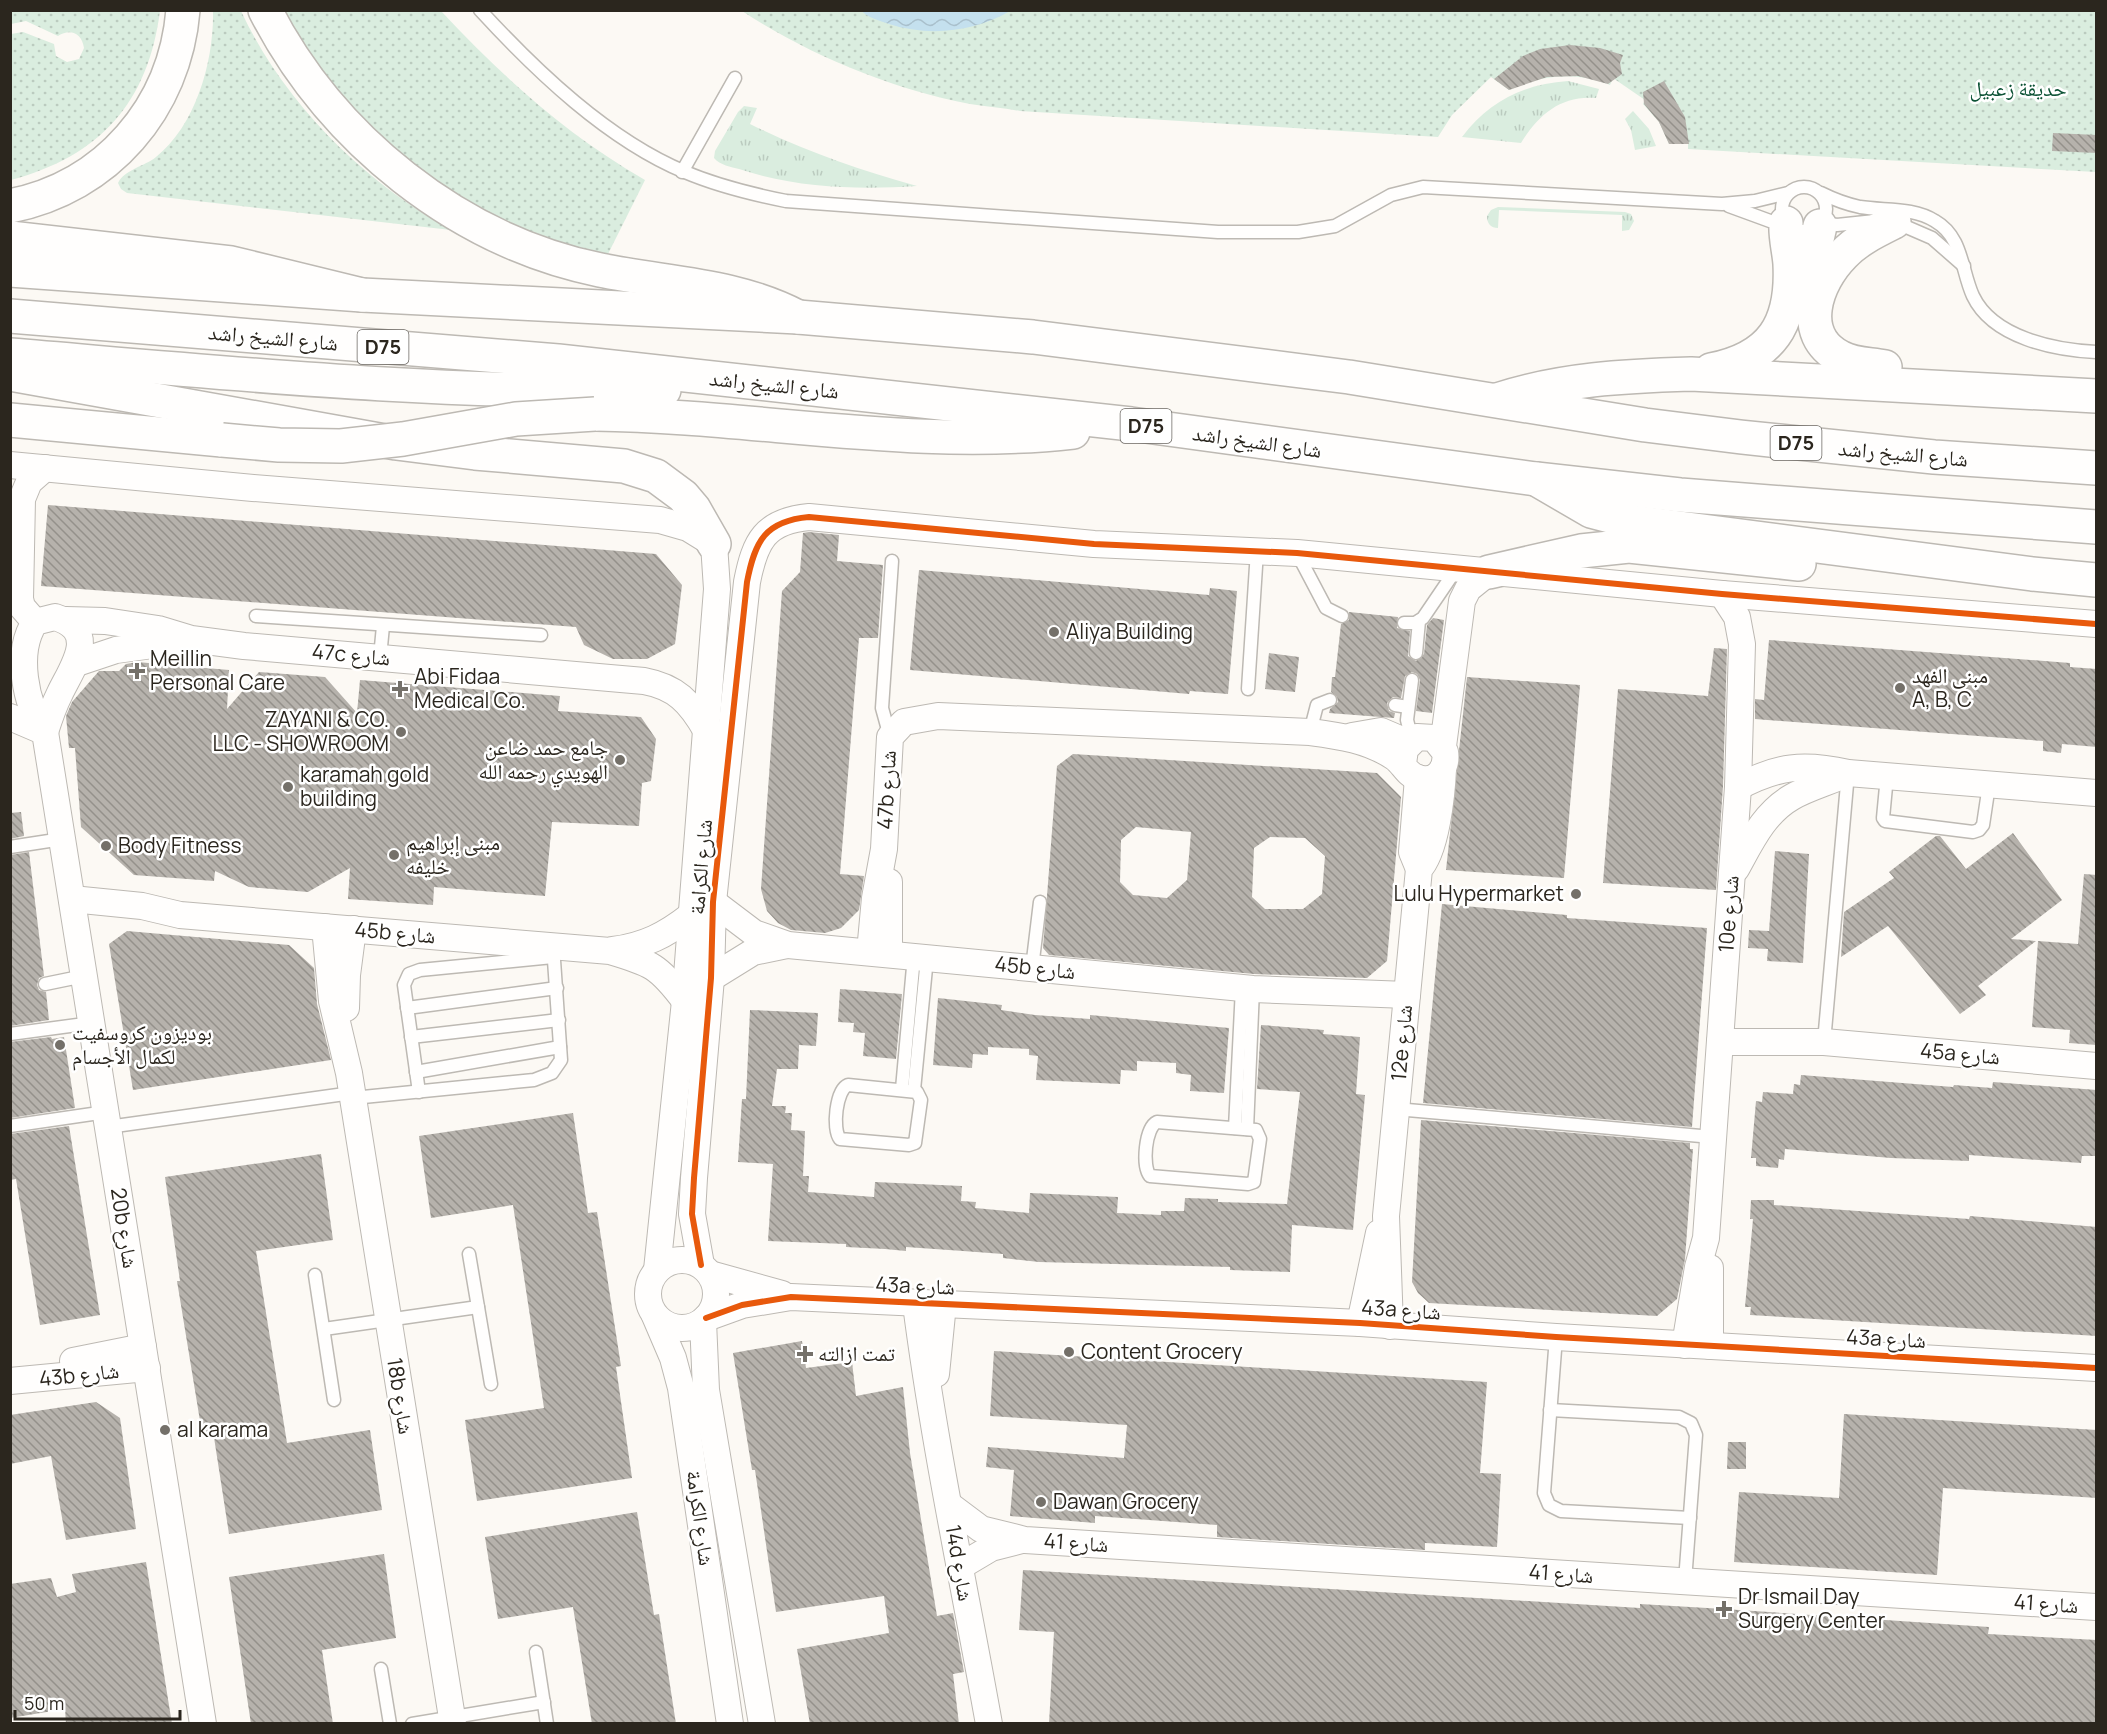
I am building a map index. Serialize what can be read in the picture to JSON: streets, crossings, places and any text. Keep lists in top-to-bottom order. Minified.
{"streets":{"main road":["شارع الشيخ راشد","D75"],"street":["47c شارع","47b شارع","شارع الكرامة","10e شارع","45b شارع","12e شارع","45a شارع","20b شارع","43a شارع","43b شارع","18b شارع","شارع 41","14d شارع"]},"crossings":[["47c شارع","شارع الكرامة"],["47b شارع","45b شارع"],["47b شارع","12e شارع"],["شارع الكرامة","45b شارع"],["شارع الكرامة","43a شارع"],["10e شارع","45a شارع"],["10e شارع","43a شارع"],["45b شارع","12e شارع"],["45b شارع","20b شارع"],["45b شارع","18b شارع"],["12e شارع","43a شارع"],["20b شارع","43b شارع"],["43a شارع","14d شارع"],["شارع 41","14d شارع"]],"parks":["حديقة زعبيل"],"places":{"other":["Aliya Building","مبنى الفهد A, B, C","ZAYANI & CO. LLC - SHOWROOM","جامع حمد ضاعن الهويدي رحمه الله","karamah gold building","Body Fitness","مبنى إبراهيم خليفه","Lulu Hypermarket","بوديزون كروسفيت لكمال الأجسام","Content Grocery","al karama","Dawan Grocery"],"health":["Meillin Personal Care","Abi Fidaa Medical Co.","تمت ازالته","Dr Ismail Day Surgery Center"]},"scale_bar":"50 m"}
